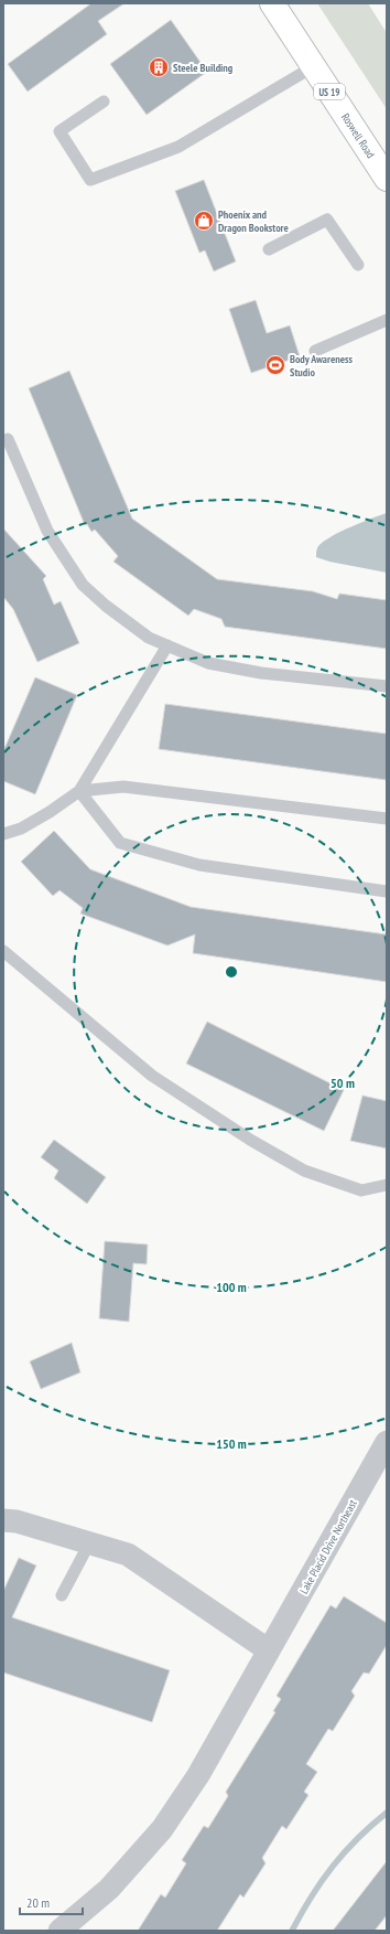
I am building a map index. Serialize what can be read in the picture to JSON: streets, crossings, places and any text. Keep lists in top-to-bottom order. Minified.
{"streets":{"main road":["US 19","Roswell Road"],"street":["Lake Placid Drive Northeast"]},"places":{"building":["Steele Building"],"shop":["Phoenix and Dragon Bookstore"],"sports":["Body Awareness Studio"]},"scale_bar":"20 m","rings":["50 m","100 m","150 m"]}
